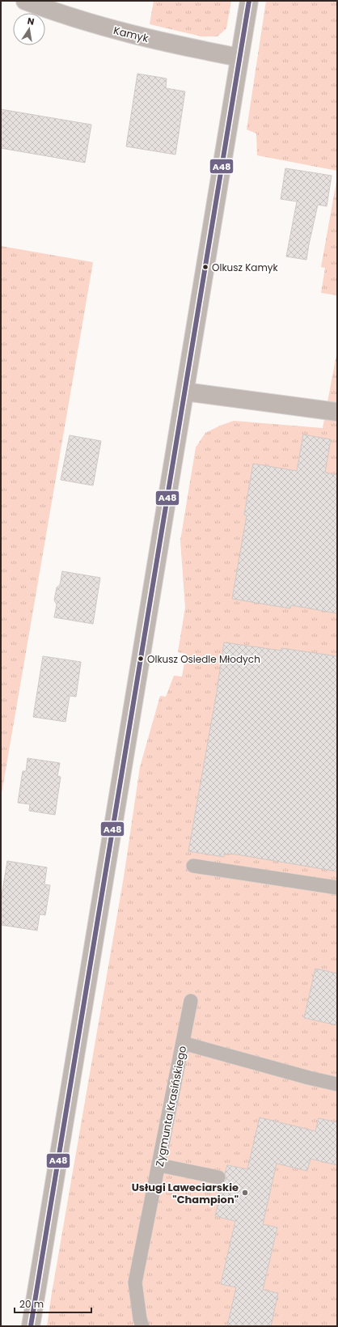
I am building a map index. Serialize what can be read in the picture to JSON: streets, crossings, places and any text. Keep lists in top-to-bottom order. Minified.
{"streets":{"street":["Kamyk"],"lane":["Zygmunta Krasińskiego"]},"places":["Olkusz Kamyk","Olkusz Osiedle Młodych","Usługi Laweciarskie \"Champion\""],"lines":["transit line A48"],"scale_bar":"20 m","north":"top"}
